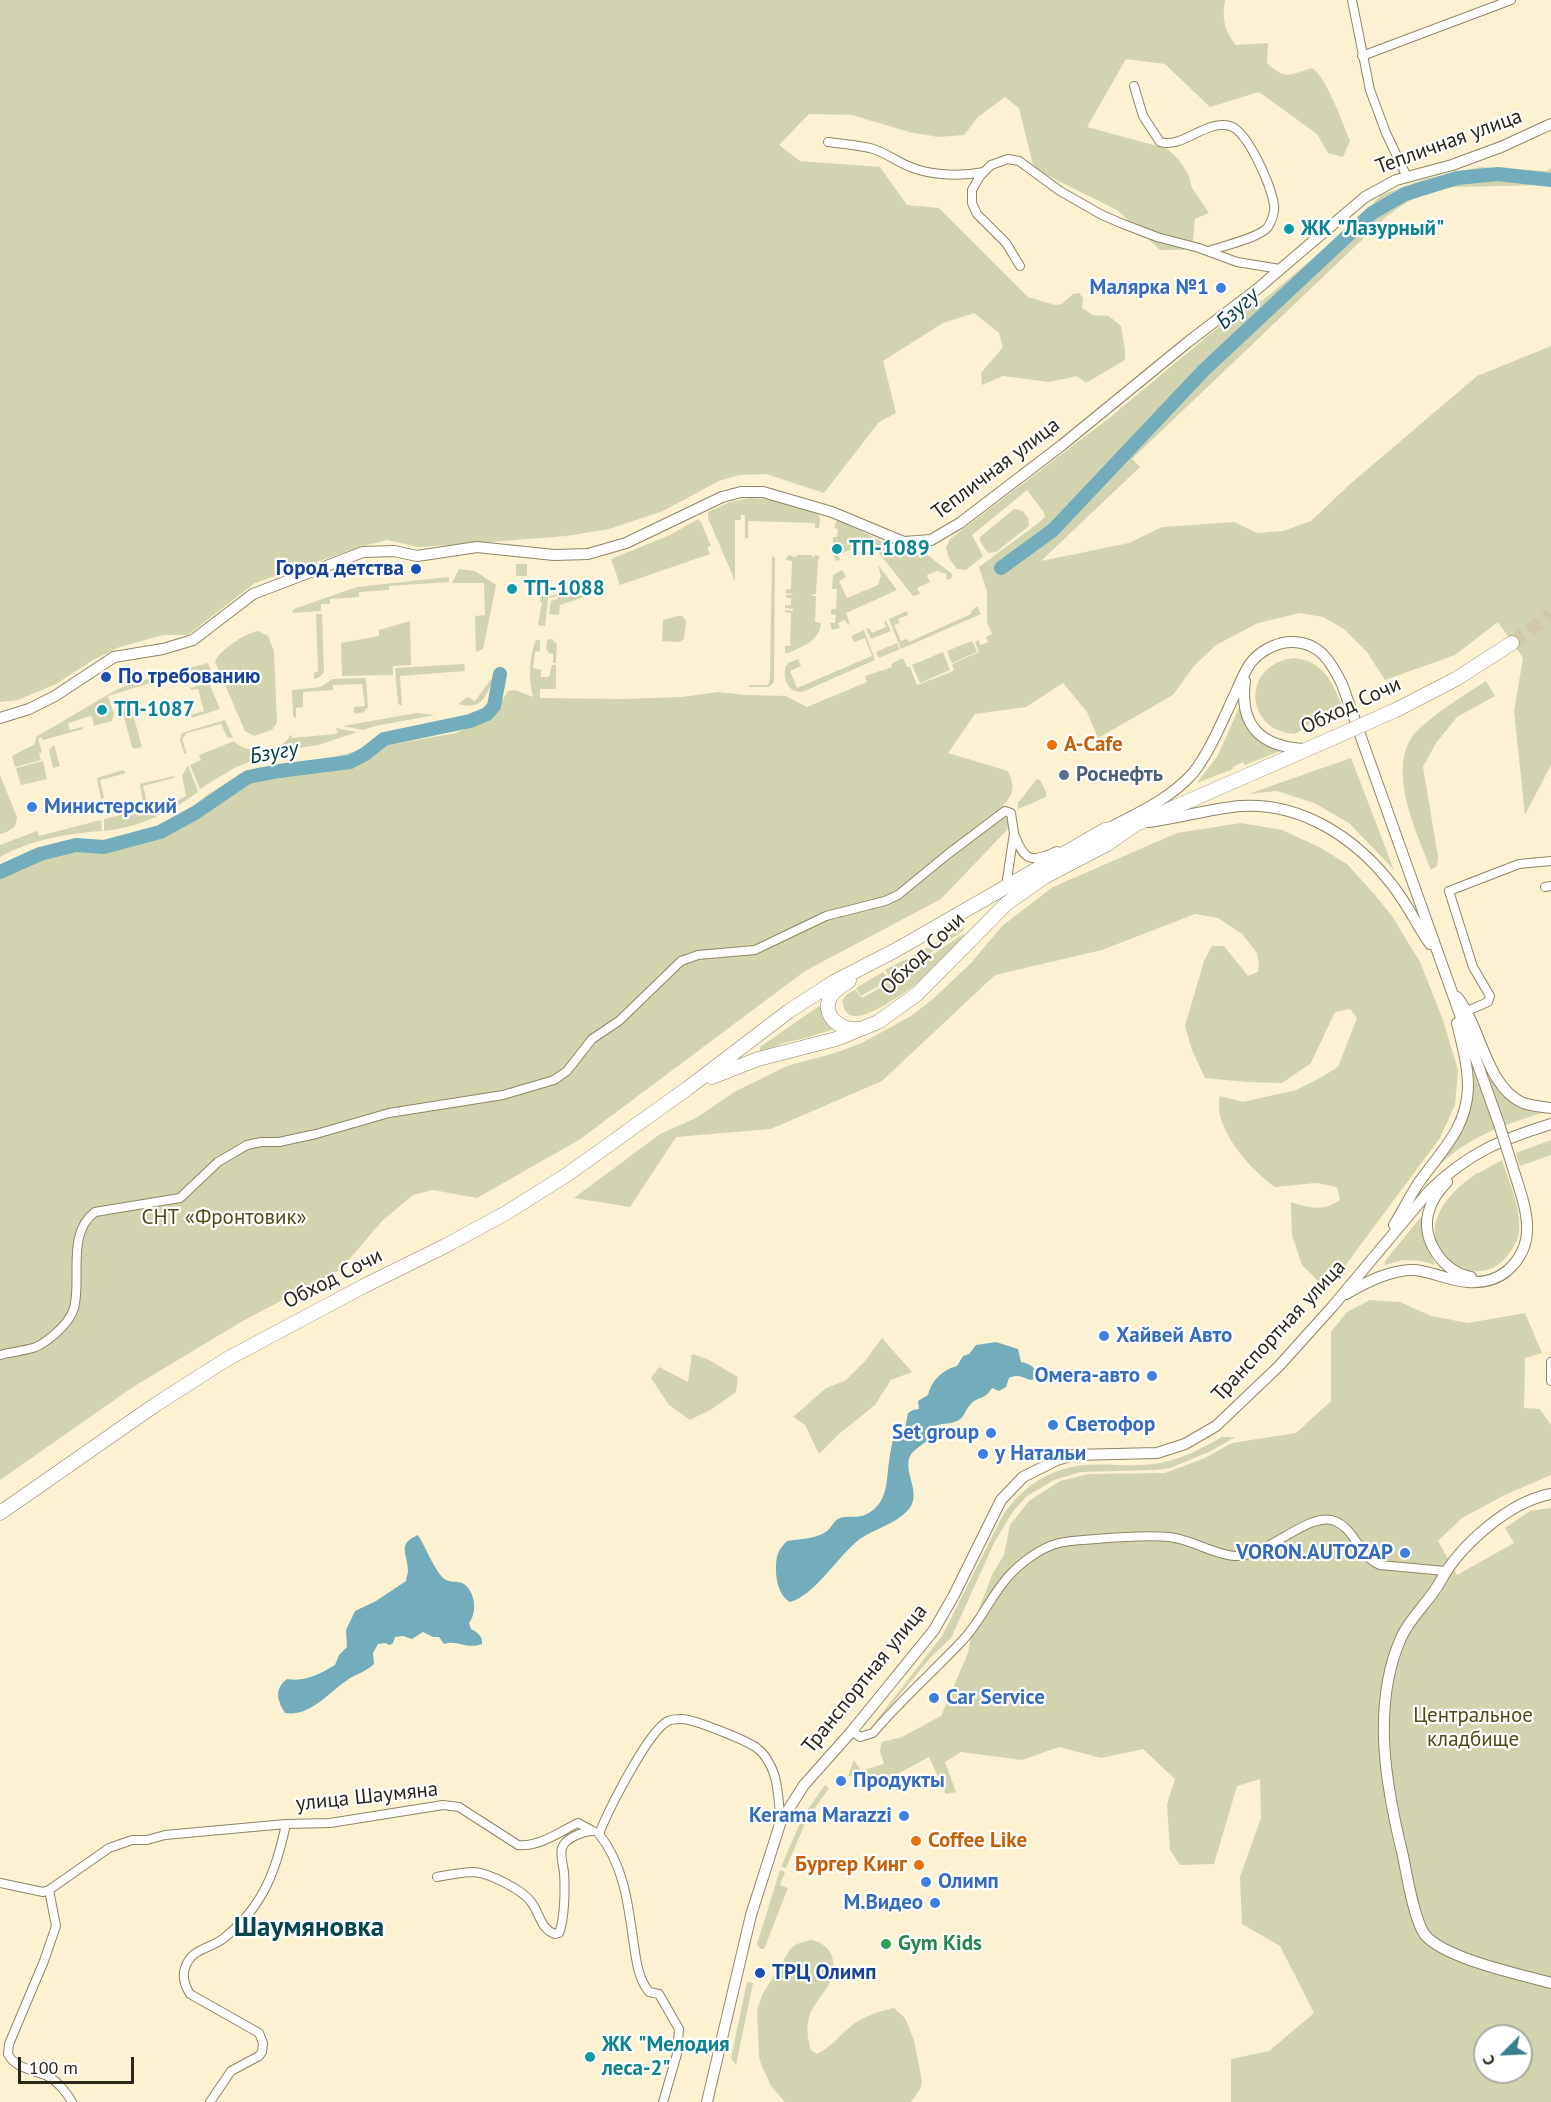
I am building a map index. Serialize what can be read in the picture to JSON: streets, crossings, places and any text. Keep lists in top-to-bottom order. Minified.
{"streets":{"highway":["Обход Сочи"],"main road":["Тепличная улица","Транспортная улица"],"street":["улица Шаумяна"]},"districts":["Шаумяновка"],"water":["Бзугу"],"parks":["СНТ «Фронтовик»","Центральное кладбище"],"places":["ЖК \"Лазурный\"","Малярка №1","ТП-1089","Город детства","ТП-1088","По требованию","ТП-1087","A-Cafe","Роснефть","Министерский","Хайвей Авто","Омега-авто","Светофор","Set group","у Натальи","VORON.AUTOZAP","Car Service","Продукты","Kerama Marazzi","Coffee Like","Бургер Кинг","Олимп","М.Видео","Gym Kids","ТРЦ Олимп","ЖК \"Мелодия леса-2\""],"scale_bar":"100 m","north":"bottom left"}
